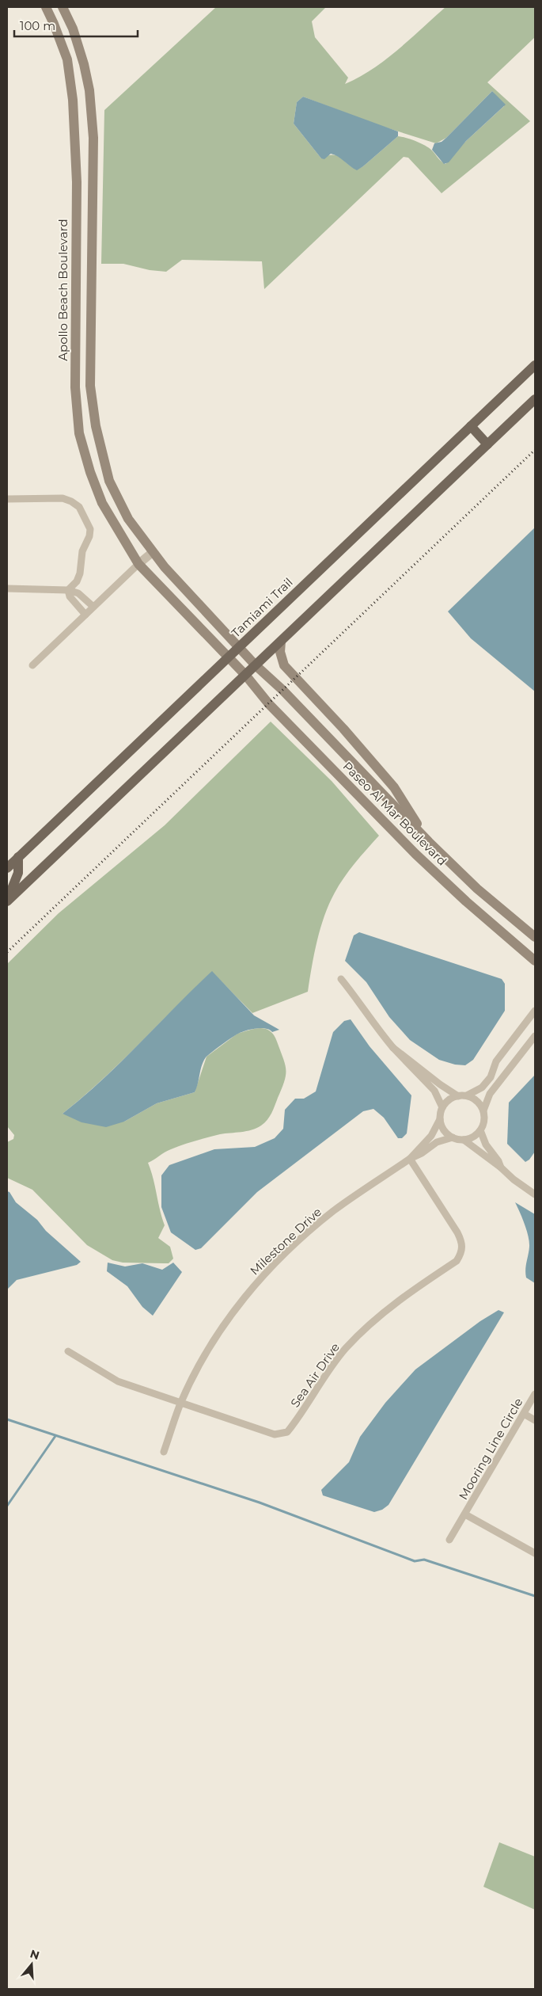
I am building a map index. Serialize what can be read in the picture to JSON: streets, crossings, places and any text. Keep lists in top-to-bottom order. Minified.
{"streets":{"main road":["Apollo Beach Boulevard","Tamiami Trail","Paseo Al Mar Boulevard"],"street":["Milestone Drive","Sea Air Drive","Mooring Line Circle"]},"crossings":[["Apollo Beach Boulevard","Tamiami Trail"],["Apollo Beach Boulevard","Paseo Al Mar Boulevard"],["Milestone Drive","Sea Air Drive"]],"scale_bar":"100 m","north":"top"}
